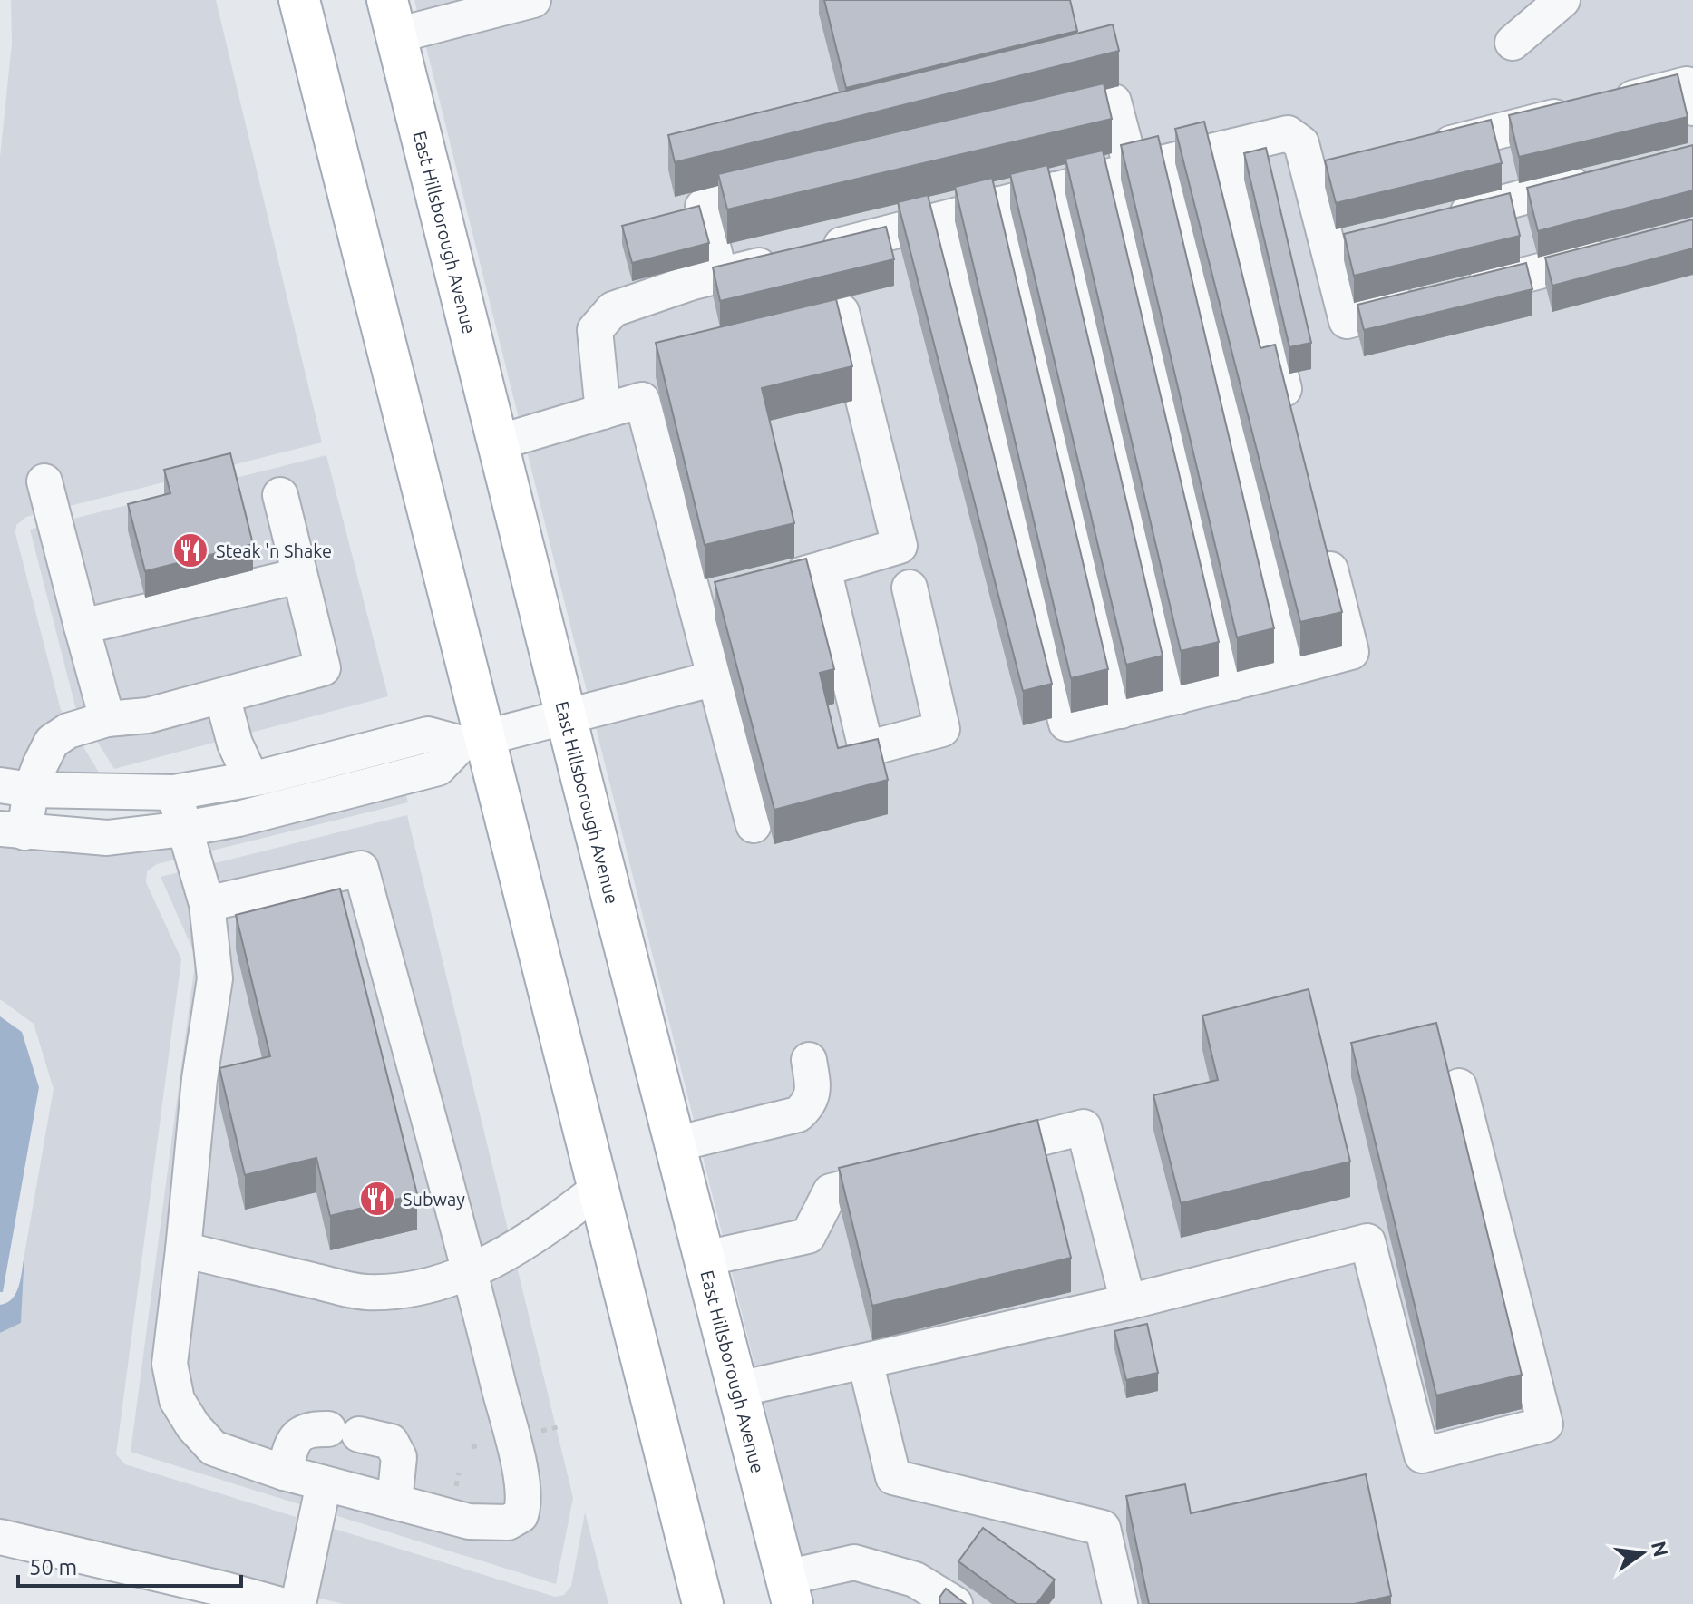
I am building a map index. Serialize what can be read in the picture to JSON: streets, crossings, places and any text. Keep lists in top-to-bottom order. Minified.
{"streets":{"main road":["East Hillsborough Avenue"]},"places":{"restaurant":["Steak 'n Shake","Subway"]},"scale_bar":"50 m","north":"right"}
